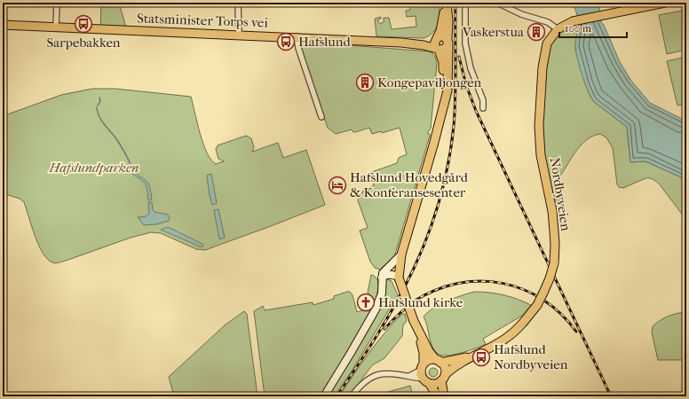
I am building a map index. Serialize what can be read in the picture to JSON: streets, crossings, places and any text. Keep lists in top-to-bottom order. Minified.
{"streets":{"main road":["Statsminister Torps vei","Nordbyveien"]},"parks":["Hafslundparken"],"places":{"bus stop":["Sarpebakken","Hafslund","Hafslund Nordbyveien"],"building":["Vaskerstua","Kongepaviljongen"],"hotel":["Hafslund Hovedgård & Konferansesenter"],"church":["Hafslund kirke"]},"scale_bar":"100 m"}
